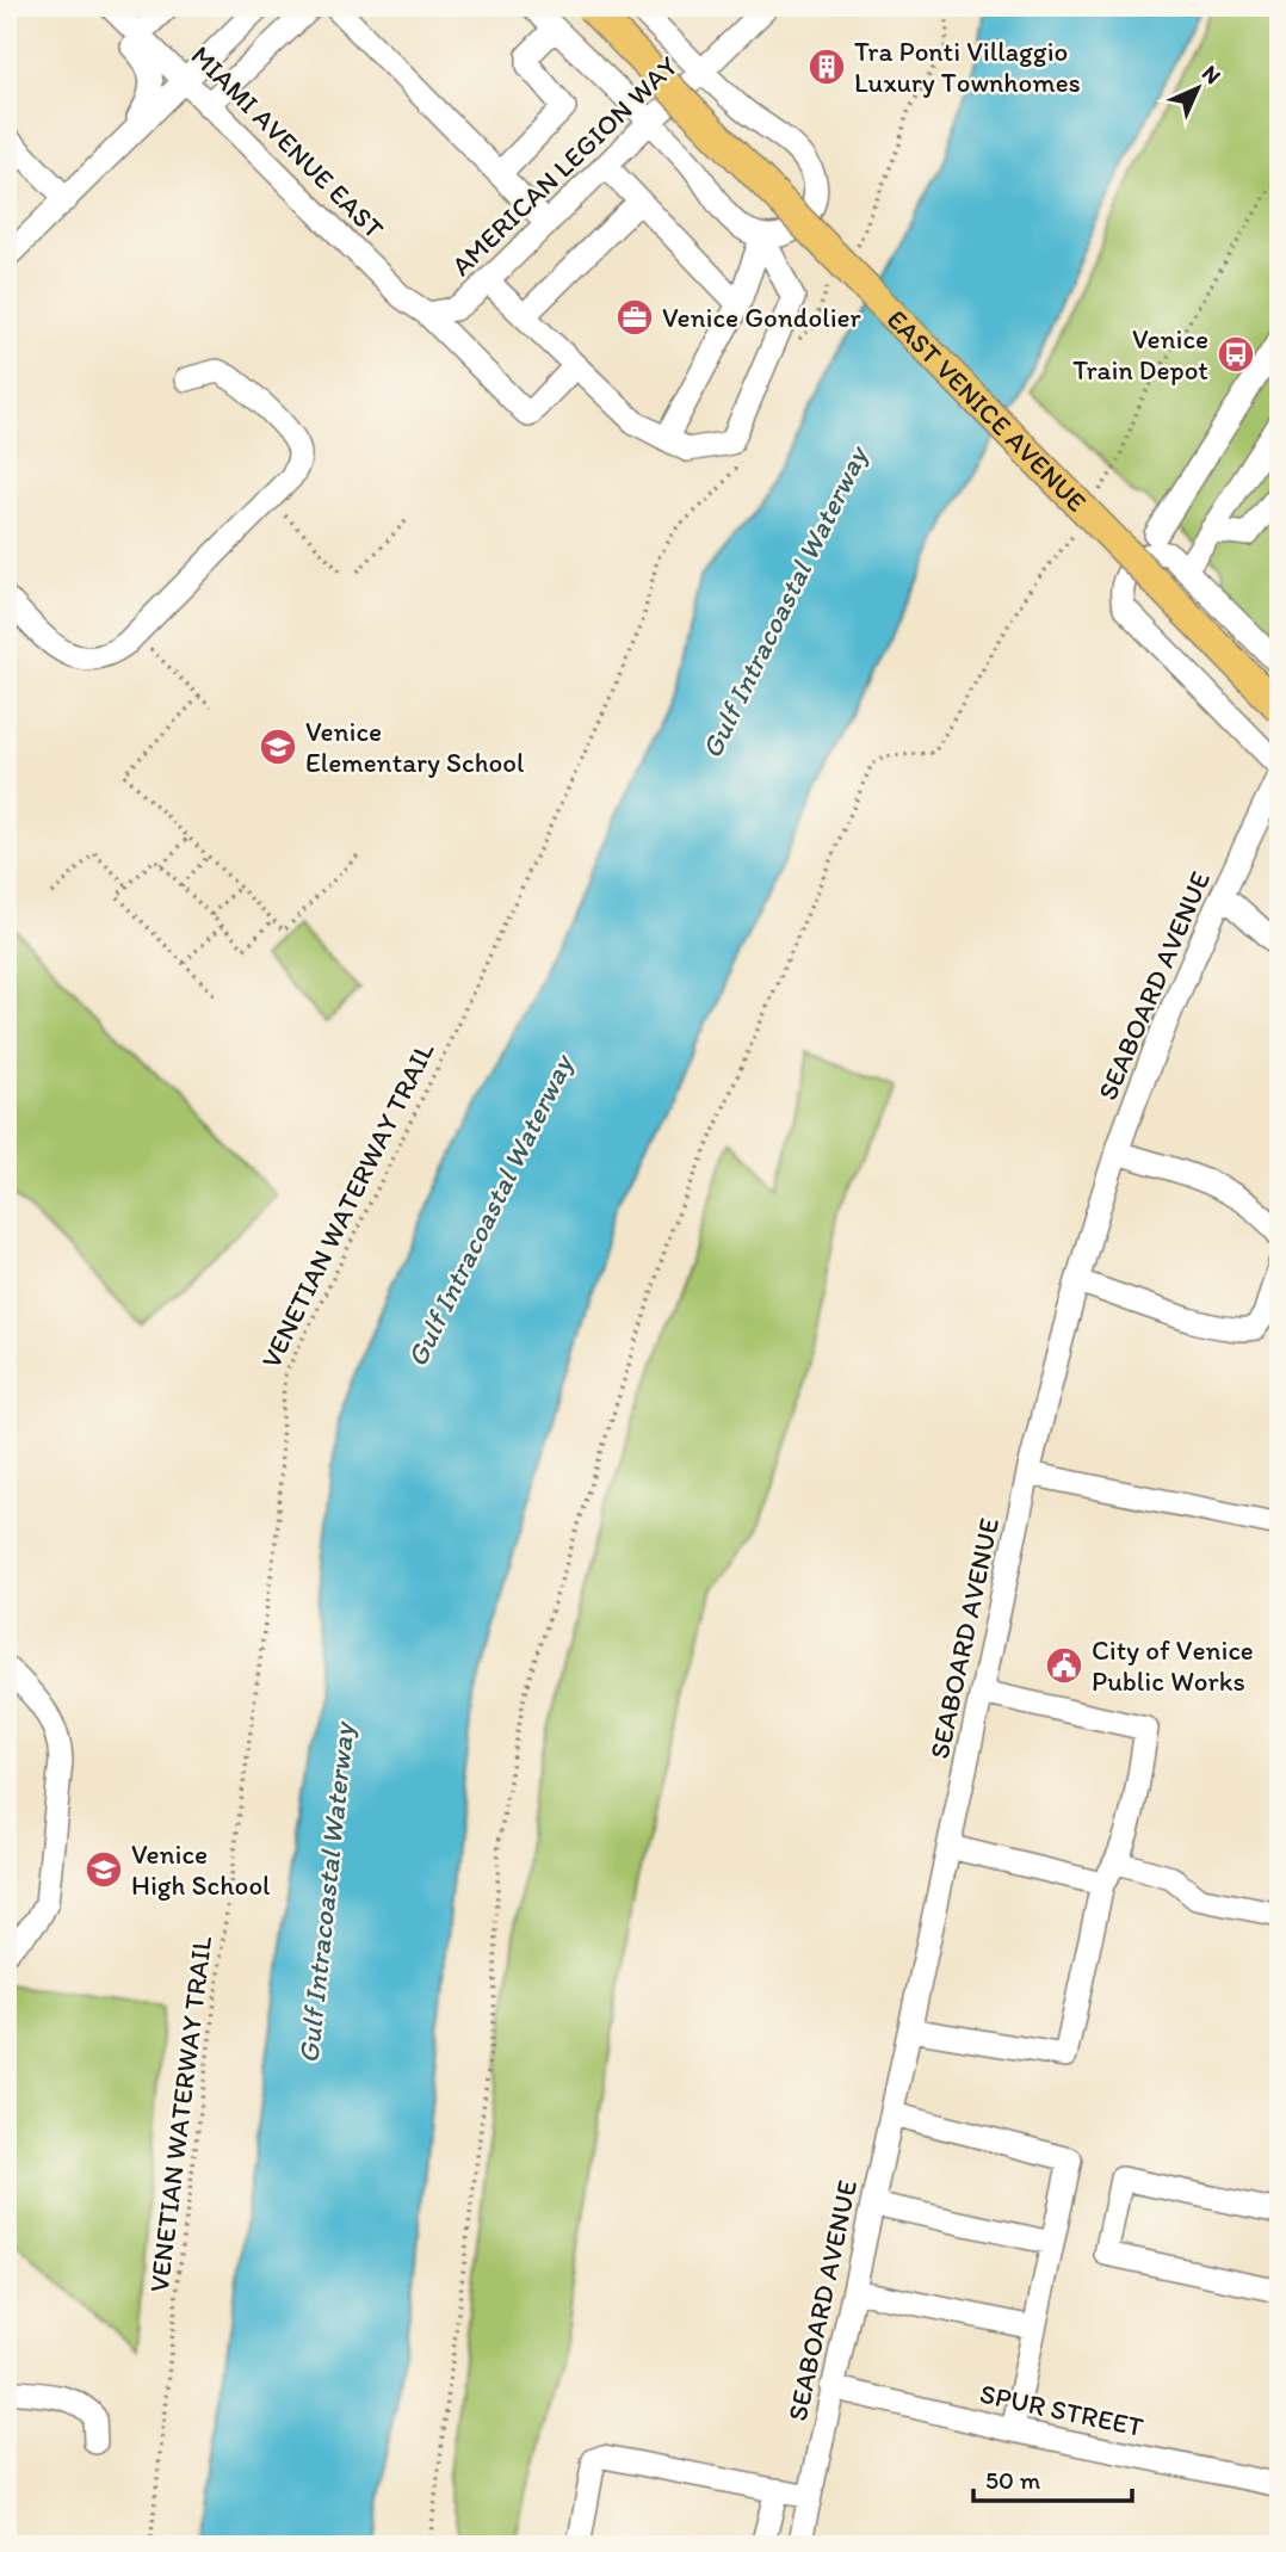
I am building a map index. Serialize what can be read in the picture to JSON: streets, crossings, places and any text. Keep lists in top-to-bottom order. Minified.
{"streets":{"main road":["EAST VENICE AVENUE"],"street":["MIAMI AVENUE EAST","AMERICAN LEGION WAY","SEABOARD AVENUE","SPUR STREET"],"path":["VENETIAN WATERWAY TRAIL"]},"crossings":[["MIAMI AVENUE EAST","AMERICAN LEGION WAY"],["SEABOARD AVENUE","SPUR STREET"]],"water":["Gulf Intracoastal Waterway"],"places":{"building":["Tra Ponti Villaggio Luxury Townhomes"],"office":["Venice Gondolier"],"bus stop":["Venice Train Depot"],"school or university":["Venice Elementary School","Venice High School"],"public building":["City of Venice Public Works"]},"scale_bar":"50 m","north":"top right"}
